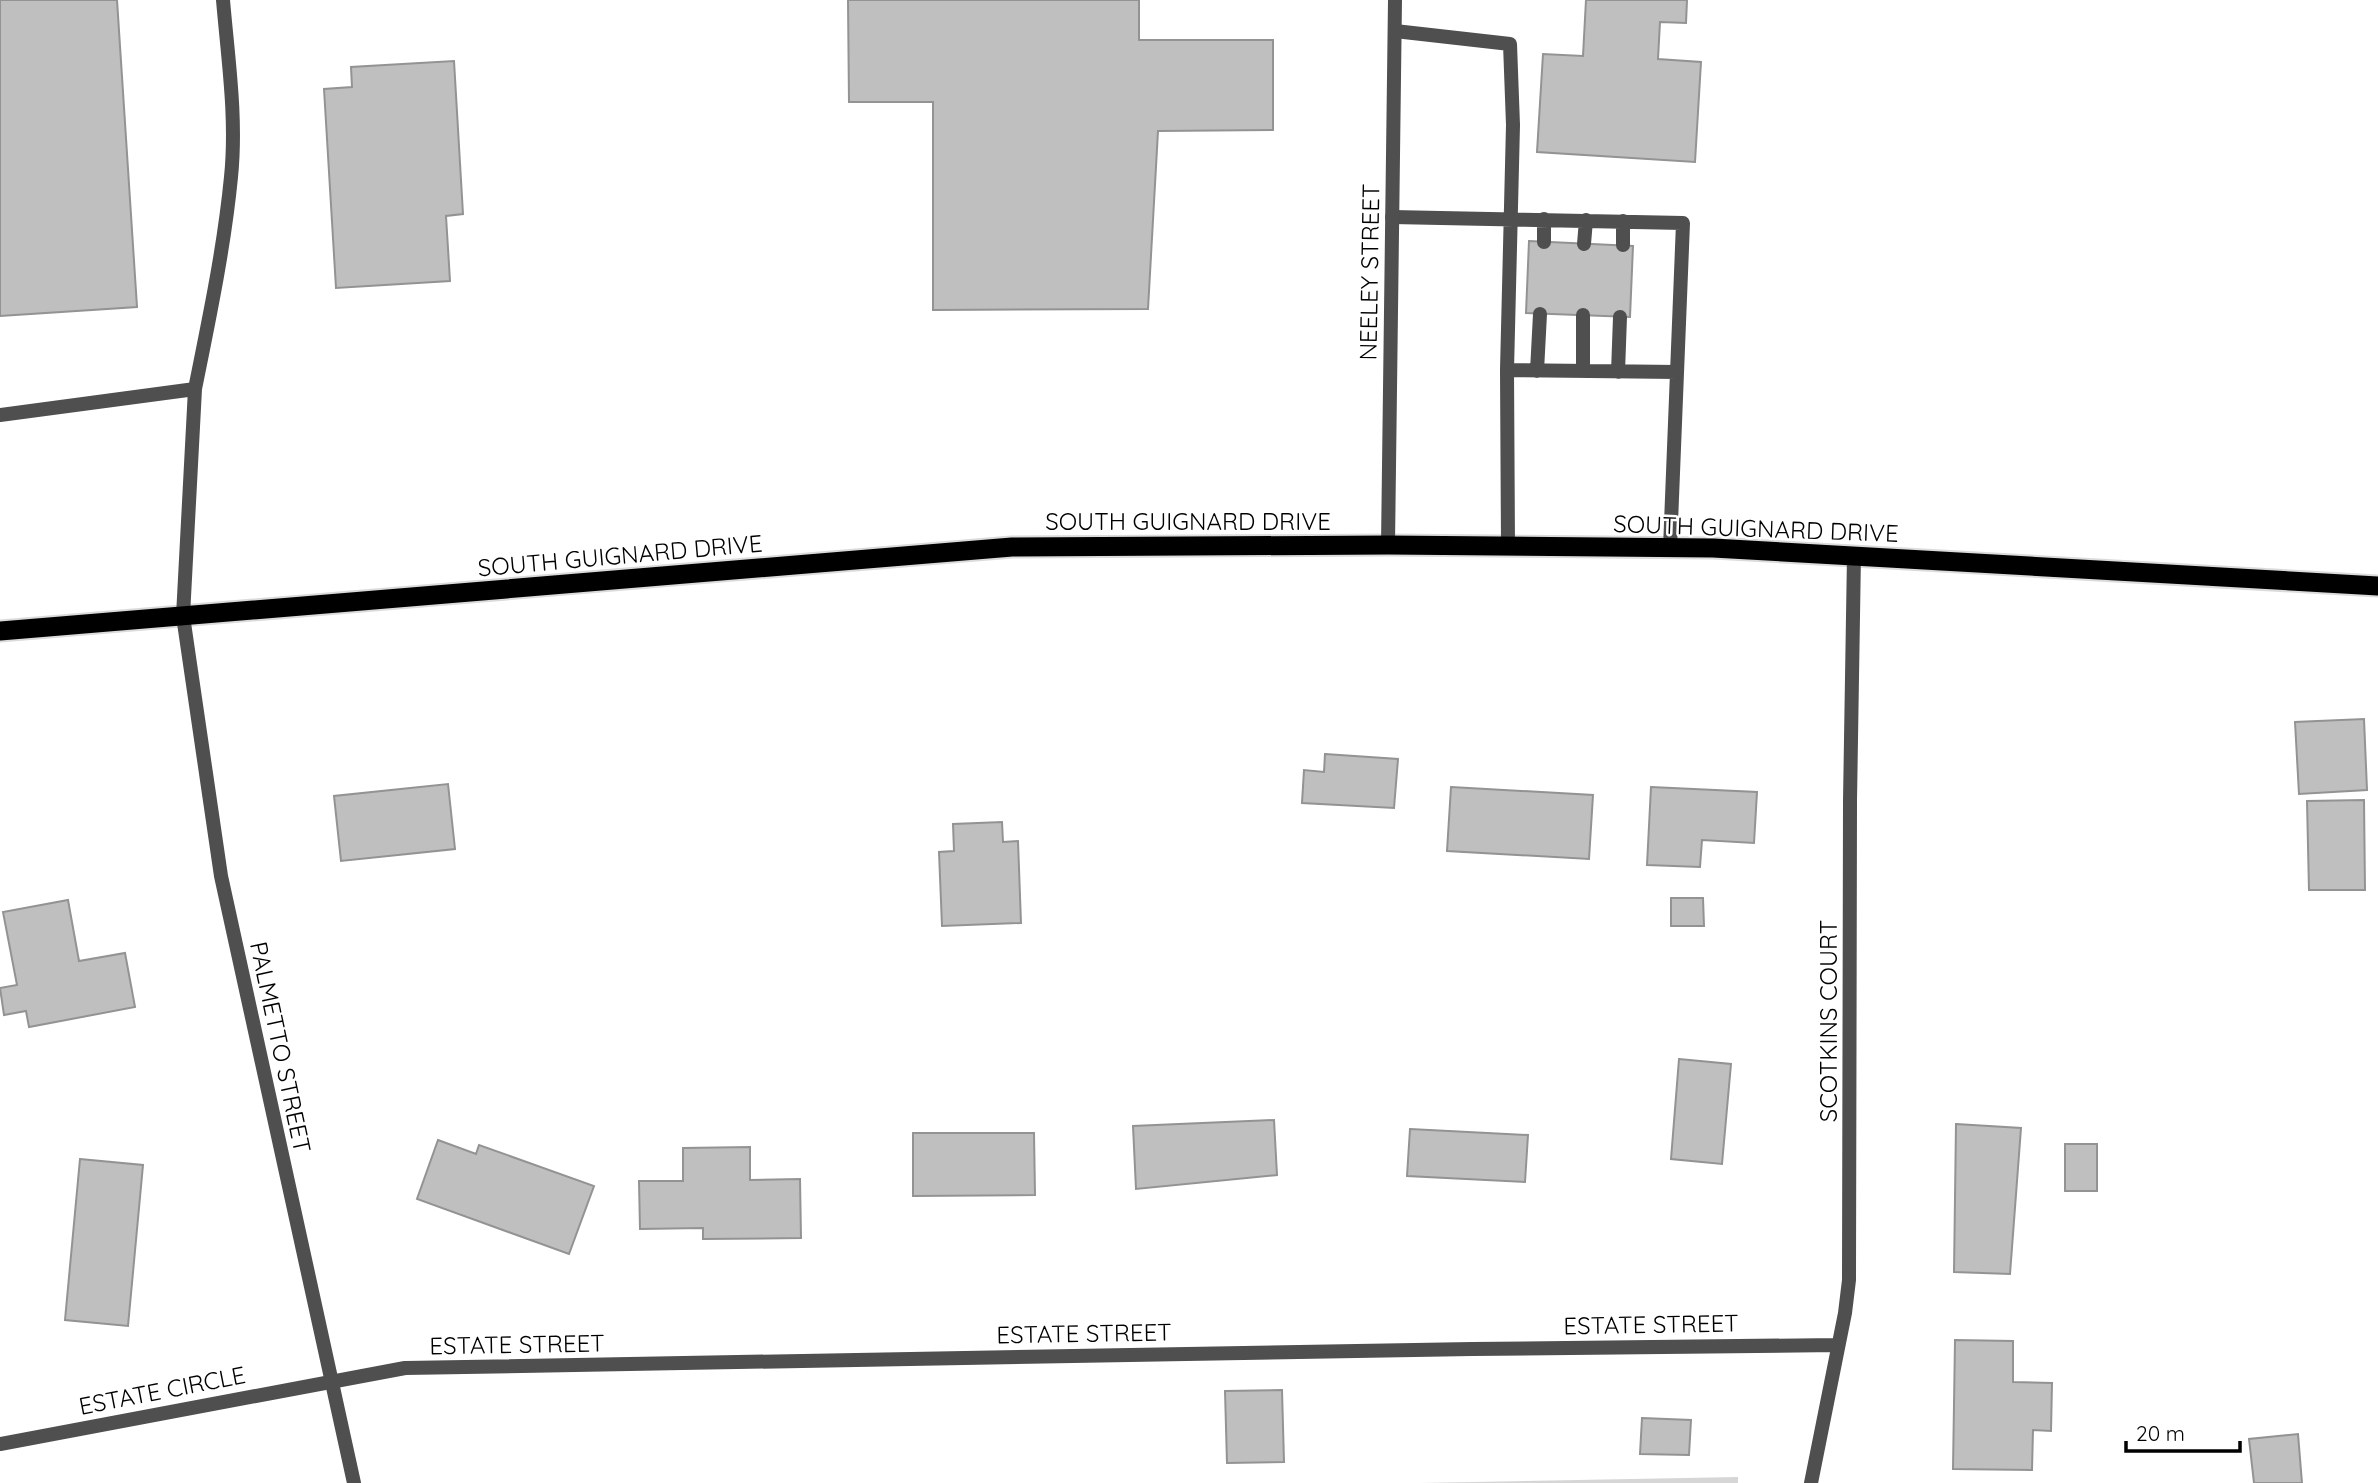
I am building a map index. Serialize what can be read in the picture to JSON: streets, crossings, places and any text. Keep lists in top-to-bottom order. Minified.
{"streets":{"highway":["SOUTH GUIGNARD DRIVE"],"street":["NEELEY STREET","SCOTKINS COURT","PALMETTO STREET","ESTATE STREET","ESTATE CIRCLE"]},"crossings":[["NEELEY STREET","SOUTH GUIGNARD DRIVE"],["SOUTH GUIGNARD DRIVE","SCOTKINS COURT"],["SOUTH GUIGNARD DRIVE","PALMETTO STREET"],["SCOTKINS COURT","ESTATE STREET"],["PALMETTO STREET","ESTATE STREET"],["PALMETTO STREET","ESTATE CIRCLE"],["ESTATE STREET","ESTATE CIRCLE"]],"scale_bar":"20 m"}
